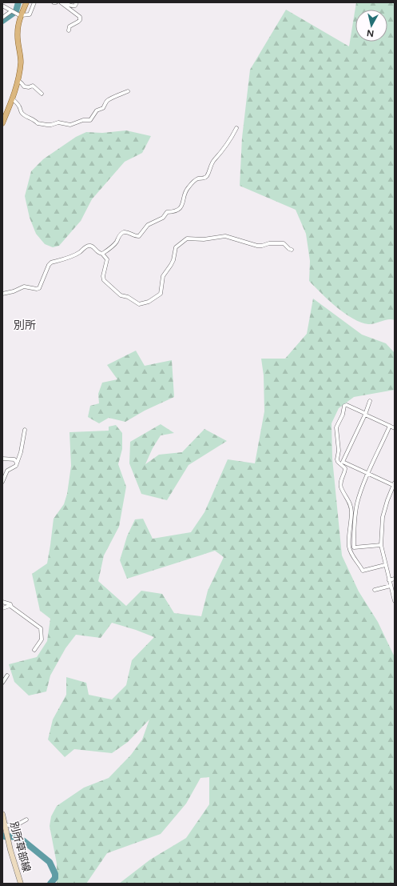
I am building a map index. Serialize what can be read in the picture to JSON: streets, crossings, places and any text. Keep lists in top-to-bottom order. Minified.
{"streets":{"main road":["別所草部線"]},"districts":["別所"],"north":"bottom"}
